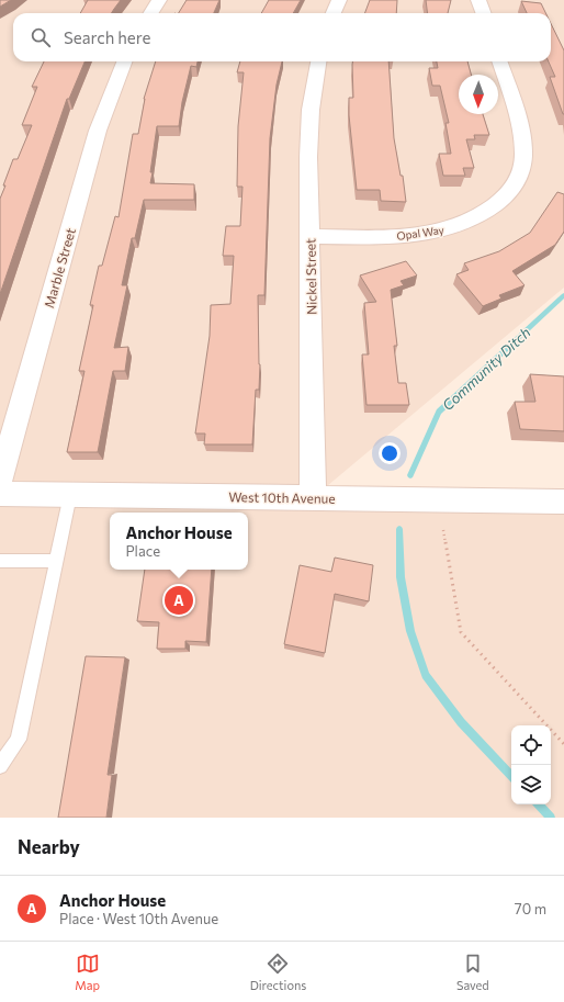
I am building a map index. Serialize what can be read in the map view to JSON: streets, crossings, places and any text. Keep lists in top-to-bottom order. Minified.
{"streets":{"street":["Opal Way","Marble Street","Nickel Street","West 10th Avenue"]},"crossings":[["Opal Way","Nickel Street"],["Nickel Street","West 10th Avenue"]],"water":["Community Ditch"],"north":"bottom","page":{"search":"Search here","popup":["Anchor House","Place"],"pins":"A","heading":"Nearby","list":[{"mark":"A","name":"Anchor House","note":"Place · West 10th Avenue","value":"70 m"}],"nav":["Map","Directions","Saved"]}}
